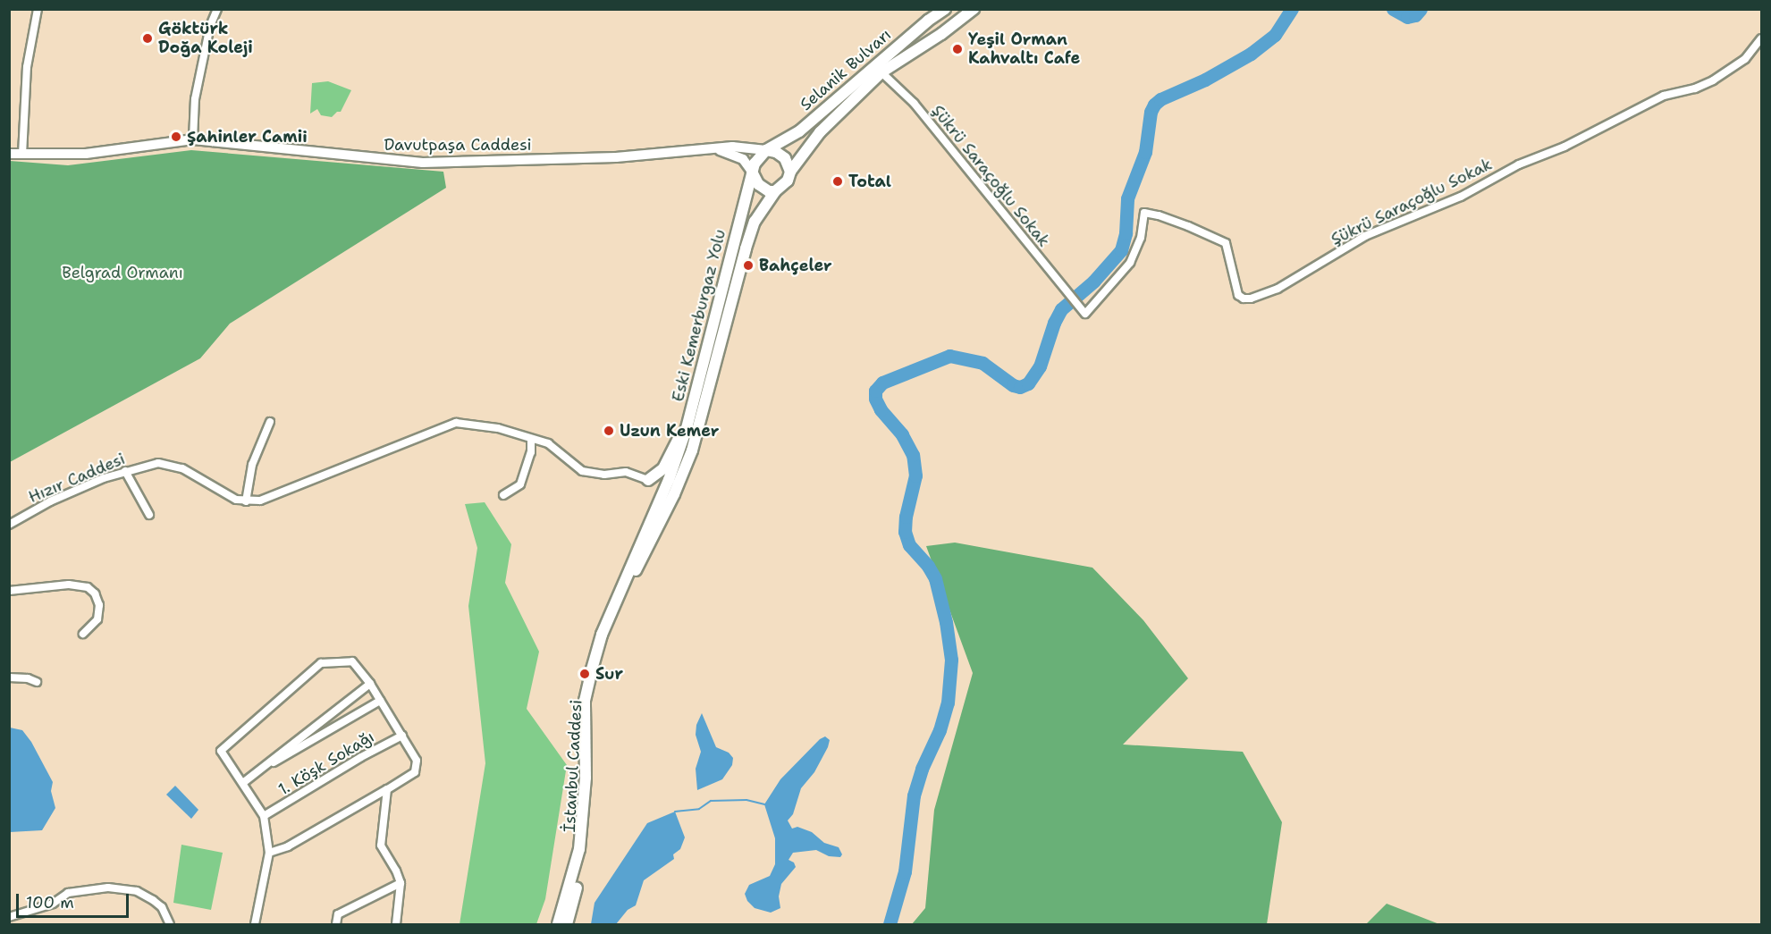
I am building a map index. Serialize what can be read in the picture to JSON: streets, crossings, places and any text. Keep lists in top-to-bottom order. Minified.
{"streets":{"main road":["Selanik Bulvarı","Eski Kemerburgaz Yolu","İstanbul Caddesi"],"street":["Davutpaşa Caddesi","Şükrü Saraçoğlu Sokak","Hızır Caddesi","1. Köşk Sokağı"]},"crossings":[["Selanik Bulvarı","Davutpaşa Caddesi"],["Selanik Bulvarı","Şükrü Saraçoğlu Sokak"],["Selanik Bulvarı","Eski Kemerburgaz Yolu"],["Davutpaşa Caddesi","Eski Kemerburgaz Yolu"],["Eski Kemerburgaz Yolu","İstanbul Caddesi"]],"parks":["Belgrad Ormanı"],"places":["Göktürk Doğa Koleji","Yeşil Orman Kahvaltı Cafe","Şahinler Camii","Total","Bahçeler","Uzun Kemer","Sur"],"scale_bar":"100 m"}
